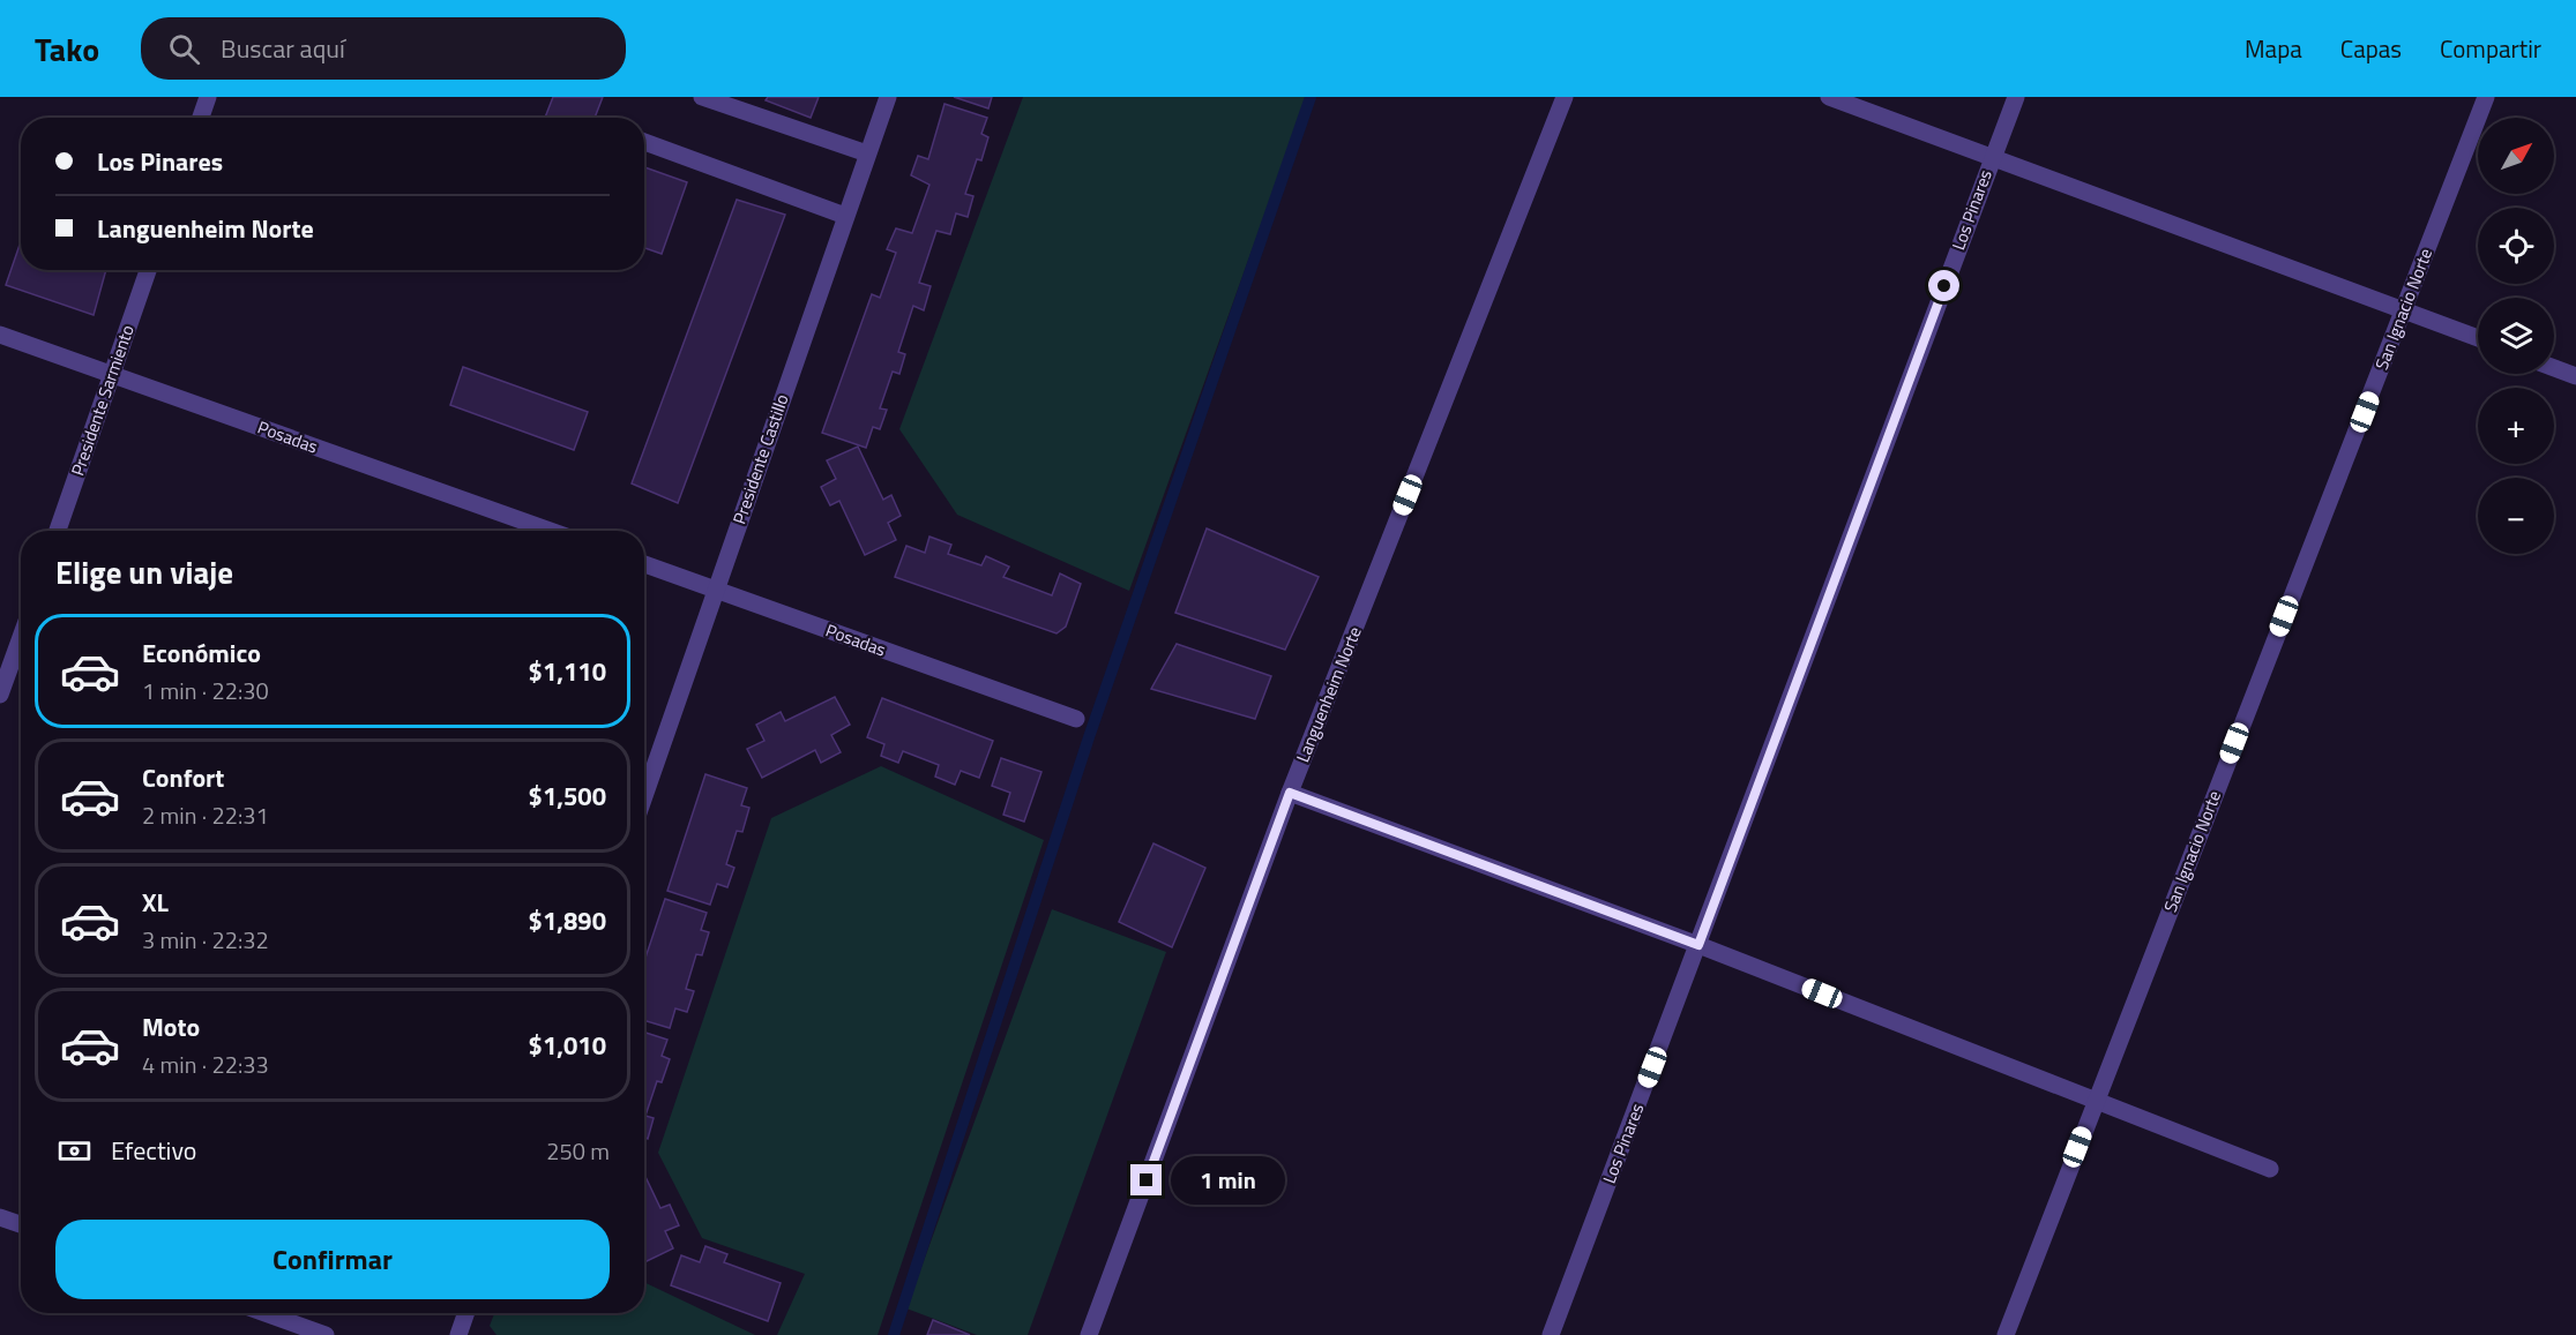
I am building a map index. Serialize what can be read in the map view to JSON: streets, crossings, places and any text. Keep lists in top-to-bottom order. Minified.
{"streets":{"street":["Los Pinares","San Ignacio Norte","Presidente Sarmiento","Posadas","Presidente Castillo","Languenheim Norte"]},"crossings":[["Presidente Sarmiento","Posadas"],["Posadas","Presidente Castillo"]],"north":"top right","page":{"header":"Tako","search":"Buscar aquí","nav":["Mapa","Capas","Compartir"],"map_buttons":["+","−"],"banner":["Los Pinares","Languenheim Norte"],"heading":"Elige un viaje","list":[{"name":"Económico","note":"1 min · 22:30","value":"$1,110"},{"name":"Confort","note":"2 min · 22:31","value":"$1,500"},{"name":"XL","note":"3 min · 22:32","value":"$1,890"},{"name":"Moto","note":"4 min · 22:33","value":"$1,010"}],"pay":["Efectivo","250 m"],"bubble":"1 min","buttons":"Confirmar"}}
